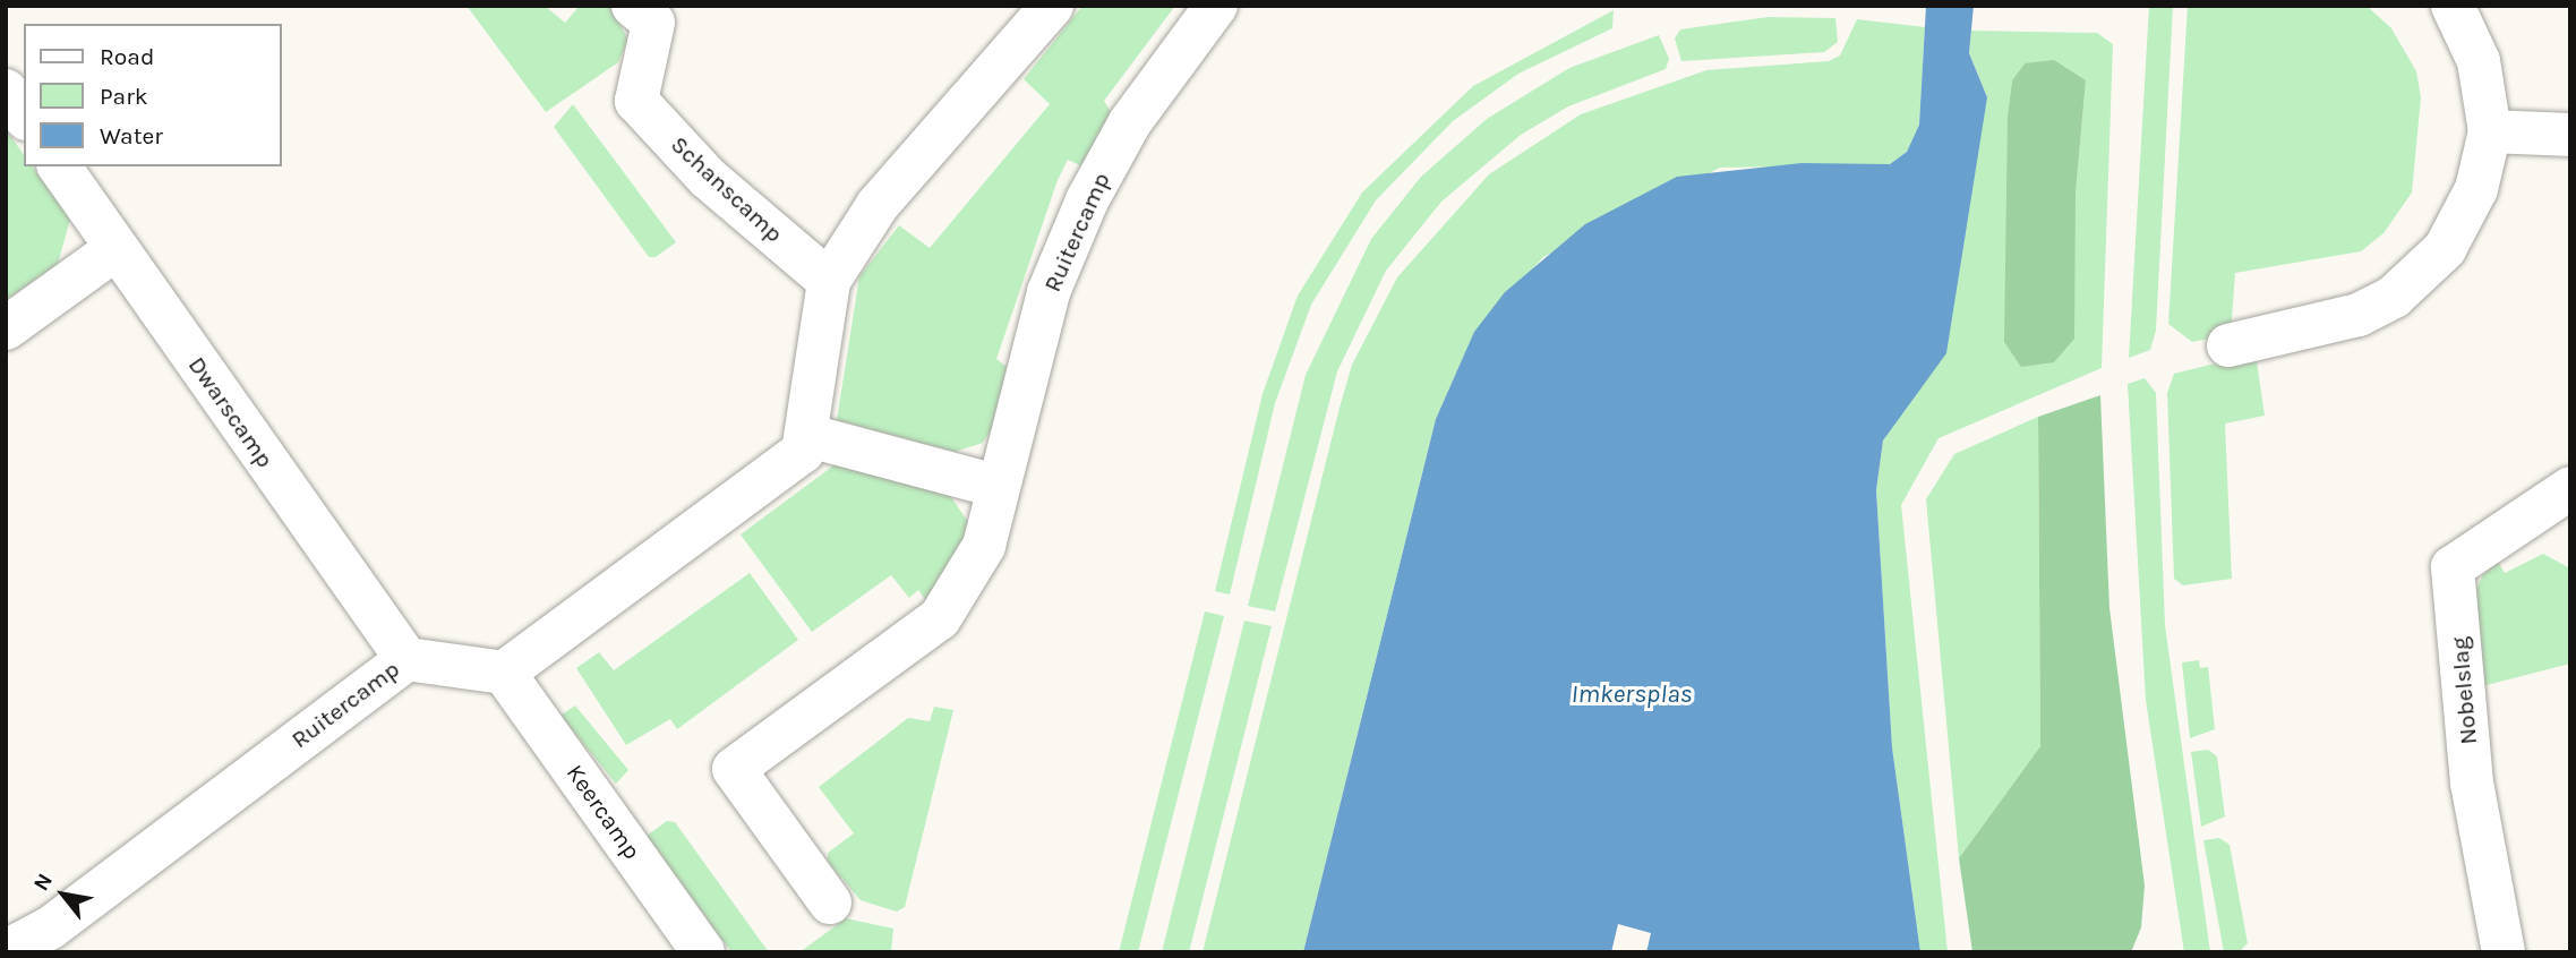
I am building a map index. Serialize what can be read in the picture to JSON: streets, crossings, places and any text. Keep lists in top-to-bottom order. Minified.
{"streets":{"street":["Schanscamp","Ruitercamp","Dwarscamp","Nobelslag","Keercamp"]},"crossings":[["Ruitercamp","Dwarscamp"],["Ruitercamp","Keercamp"]],"water":["Imkersplas"],"legend":["Road","Park","Water"],"north":"top left"}
